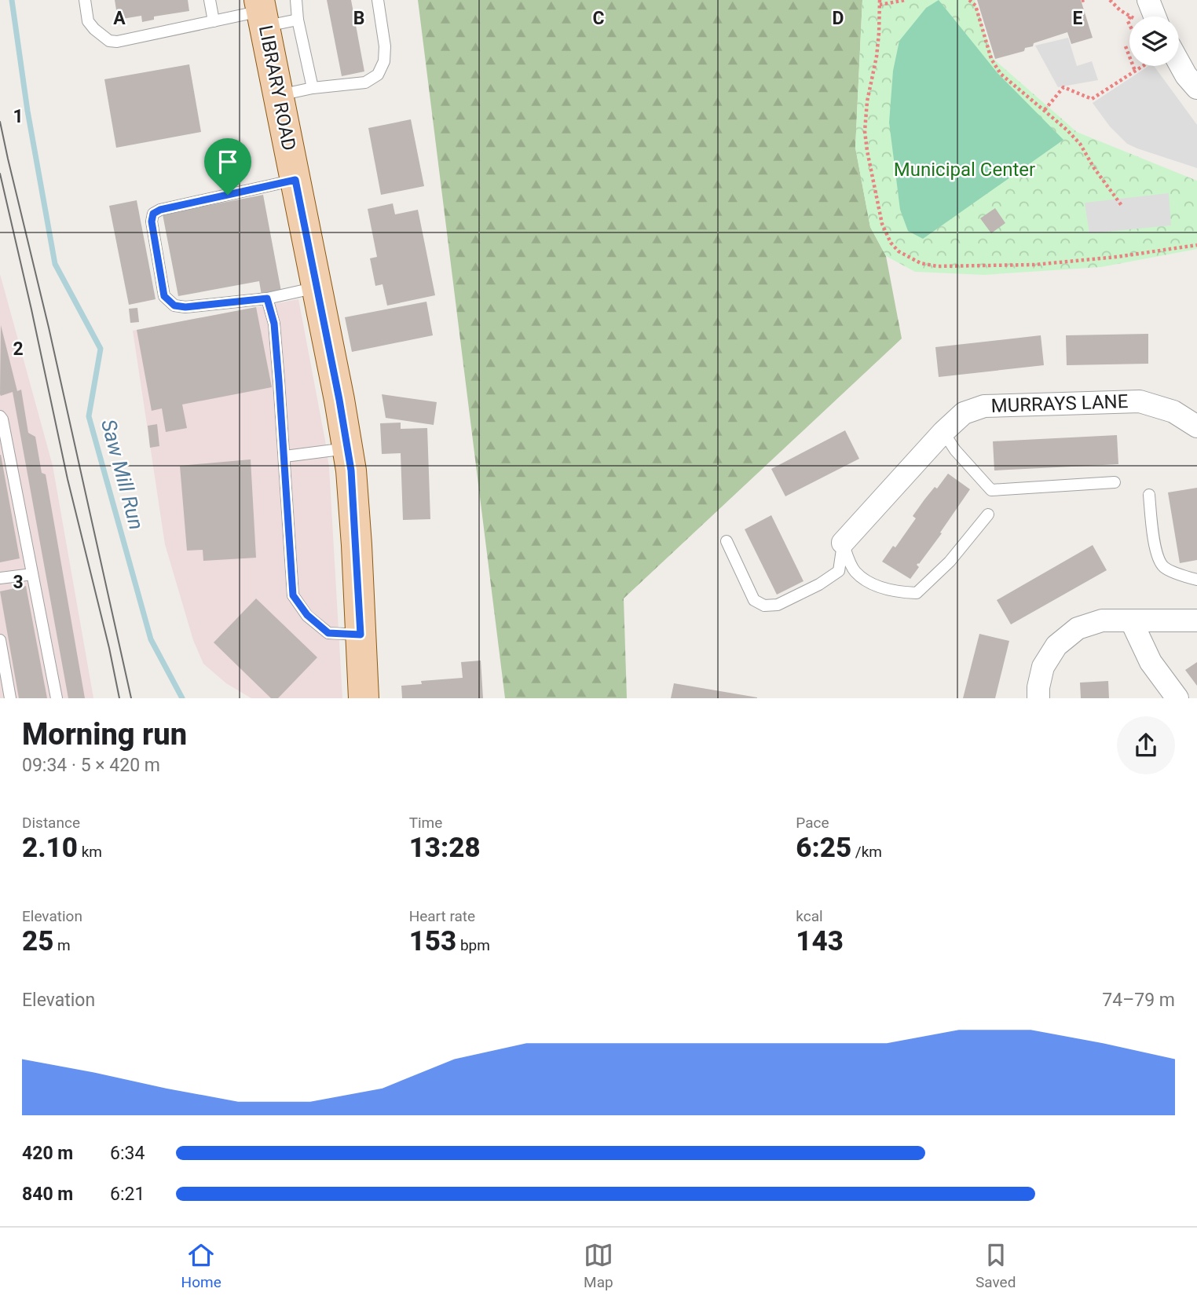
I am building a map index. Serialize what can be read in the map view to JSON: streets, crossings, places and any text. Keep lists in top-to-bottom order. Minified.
{"streets":{"main road":["LIBRARY ROAD"],"street":["MURRAYS LANE"]},"water":["Saw Mill Run"],"parks":["Municipal Center"],"page":{"heading":["Morning run","09:34 · 5 × 420 m"],"stats":[["Distance","2.10 km"],["Time","13:28"],["Pace","6:25 /km"],["Elevation","25 m"],["Heart rate","153 bpm"],["kcal","143"]],"chart":["Elevation","74–79 m"],"list":[{"name":"420 m","note":"6:34"},{"name":"840 m","note":"6:21"}],"tabs":["Home","Map","Saved"]},"grid":{"columns":["A","B","C","D","E"],"rows":["1","2","3"]}}
